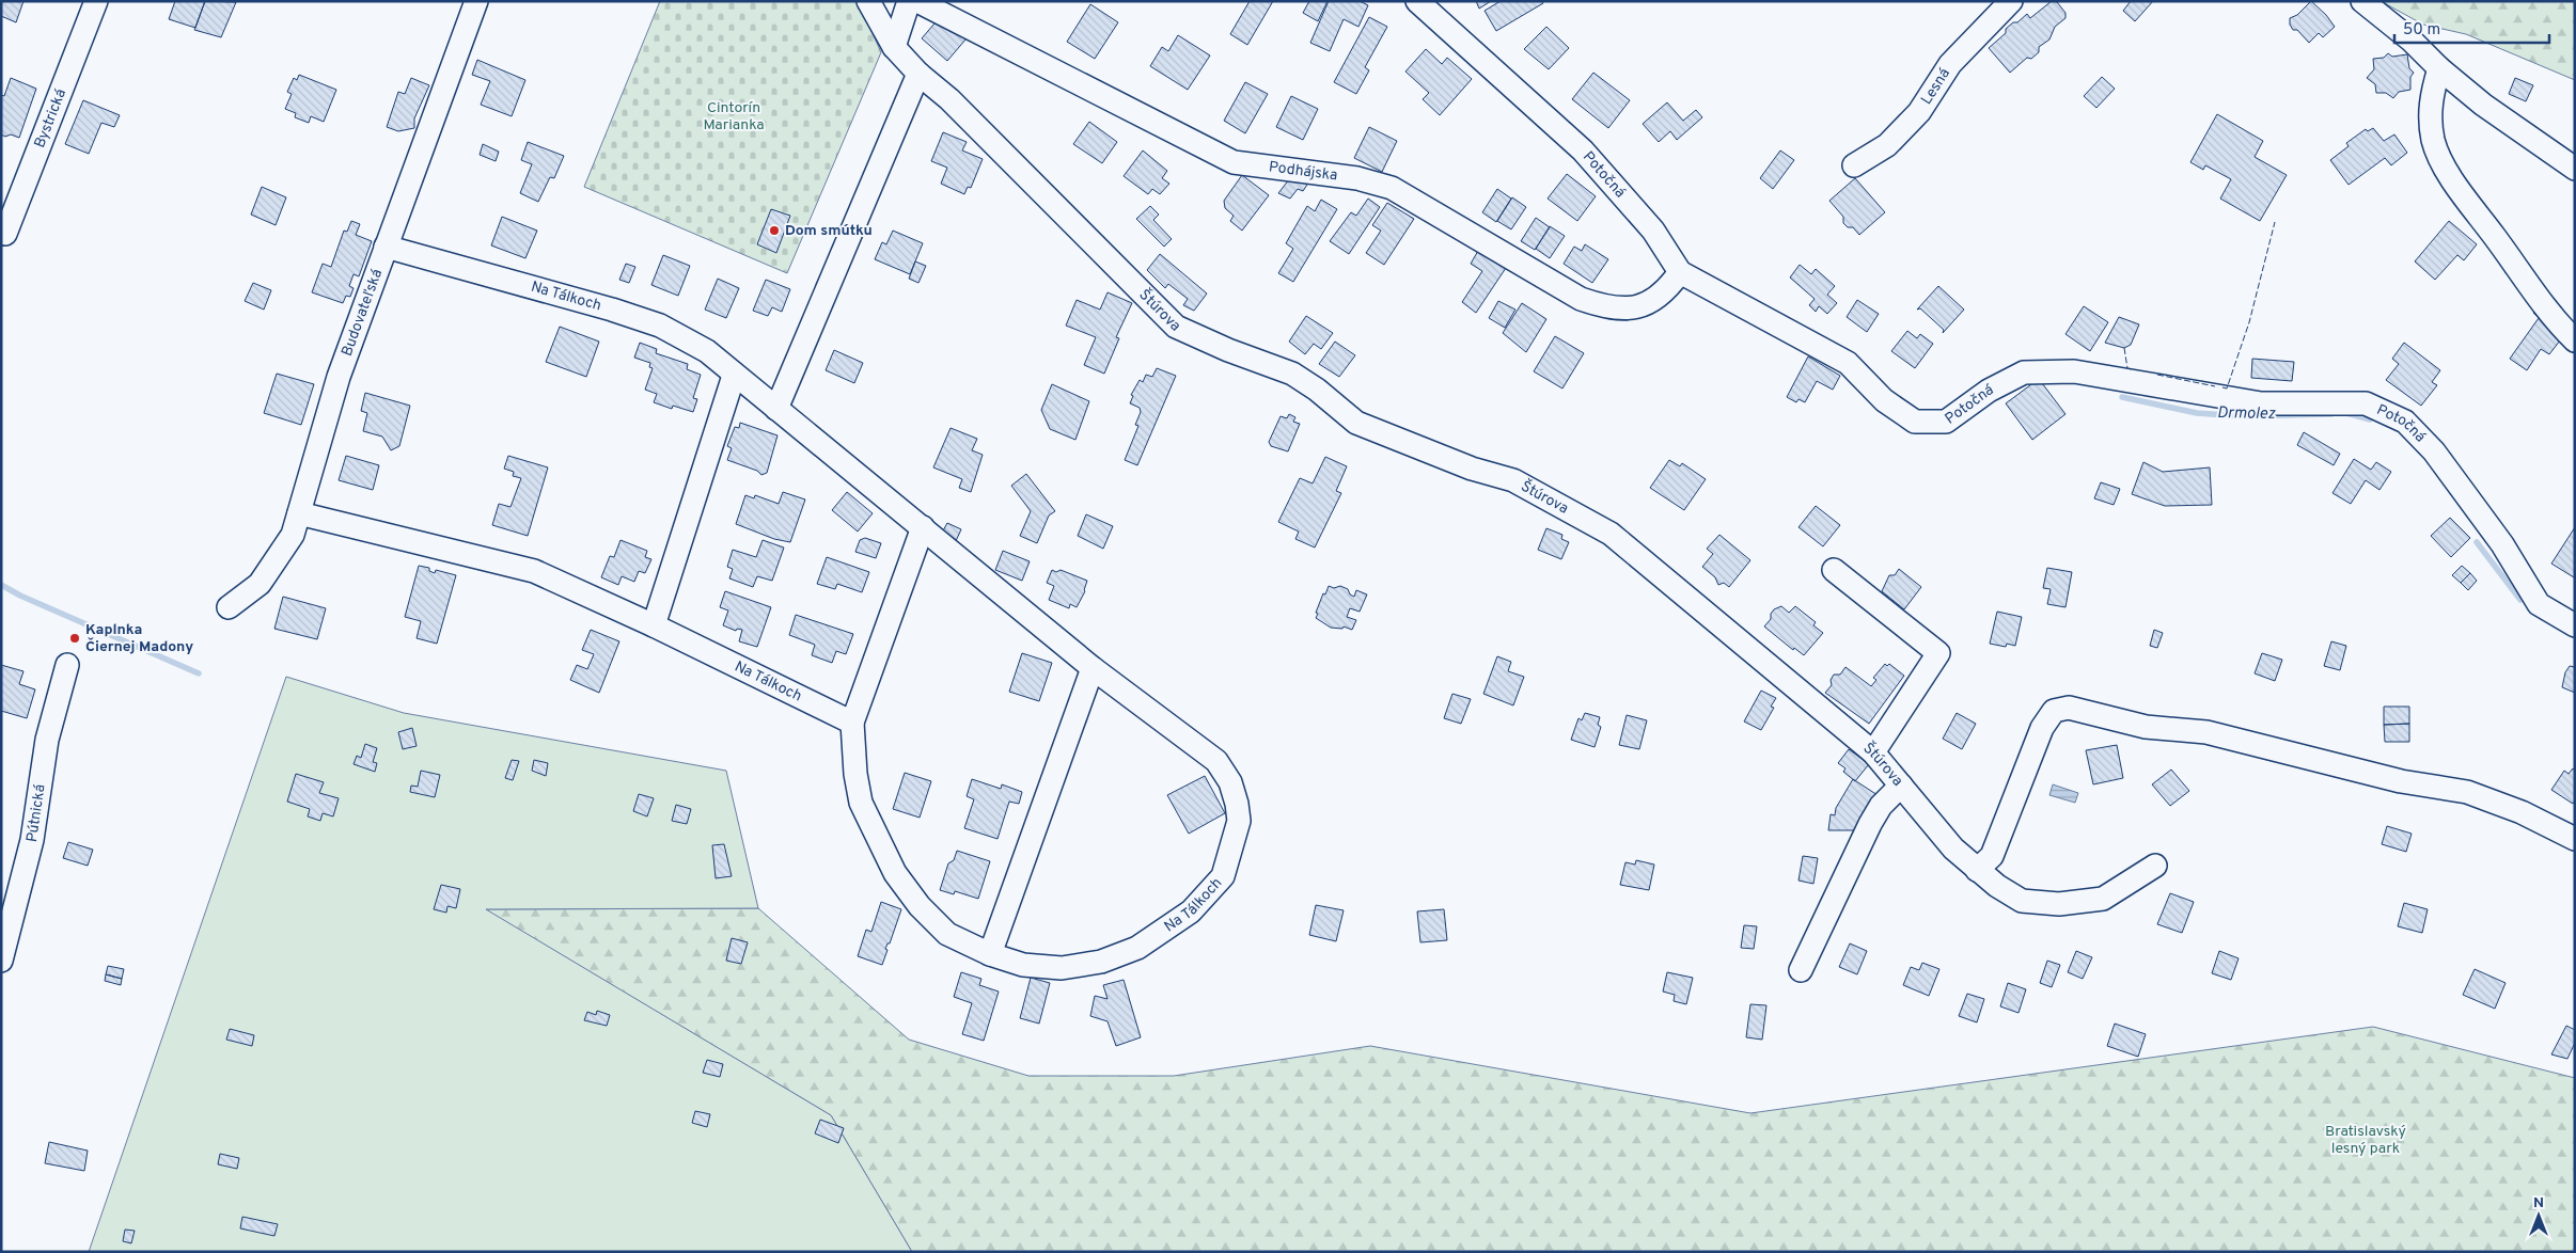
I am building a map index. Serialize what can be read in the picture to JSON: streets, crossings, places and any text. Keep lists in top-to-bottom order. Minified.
{"streets":{"street":["Lesná","Bystrická","Podhájska","Potočná","Na Tálkoch","Štúrova","Budovateľská","Pútnická"]},"crossings":[["Podhájska","Potočná"],["Na Tálkoch","Budovateľská"]],"water":["Drmolez"],"parks":["Cintorín Marianka","Bratislavský lesný park"],"places":["Dom smútku","Kaplnka Čiernej Madony"],"scale_bar":"50 m","north":"top"}
